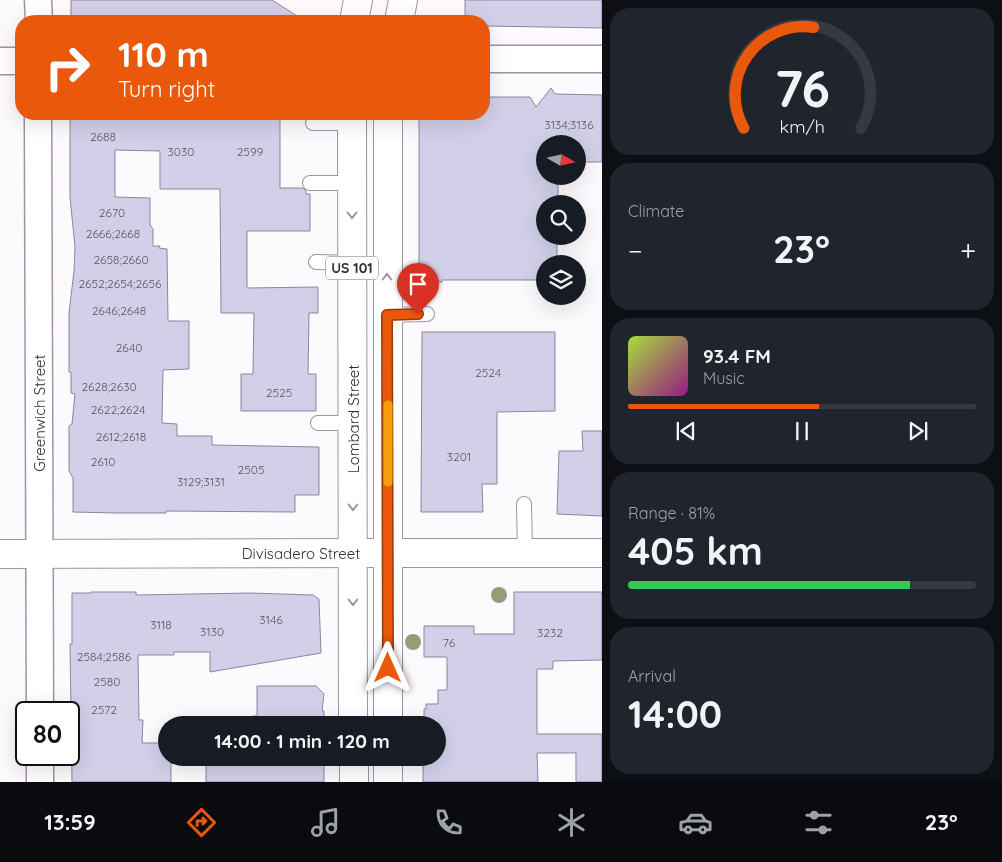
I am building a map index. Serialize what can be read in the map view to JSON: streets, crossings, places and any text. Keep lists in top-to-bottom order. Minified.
{"streets":{"main road":["US 101","Lombard Street","Divisadero Street"],"street":["Greenwich Street"]},"crossings":[["US 101","Divisadero Street"],["Greenwich Street","Divisadero Street"],["Lombard Street","Divisadero Street"]],"house_numbers":["3134;3136","2688","3030","2599","2670","2666;2668","2658;2660","2652;2654;2656","2646;2648","2640","2524","2628;2630","2525","2622;2624","2612;2618","3201","2610","2505","3129;3131","3146","3118","3130","3232","76","2584;2586","2580","2572"],"north":"right","page":{"turn":["110 m","Turn right"],"tile":["Climate",["Range · 81%","405 km"],["Arrival","14:00"]],"heat":["−","23°","+"],"song":["93.4 FM","Music"],"limit":"80","trip":"14:00 · 1 min · 120 m","tabs":["13:59","23°"],"gauge":["76","km/h"]}}
